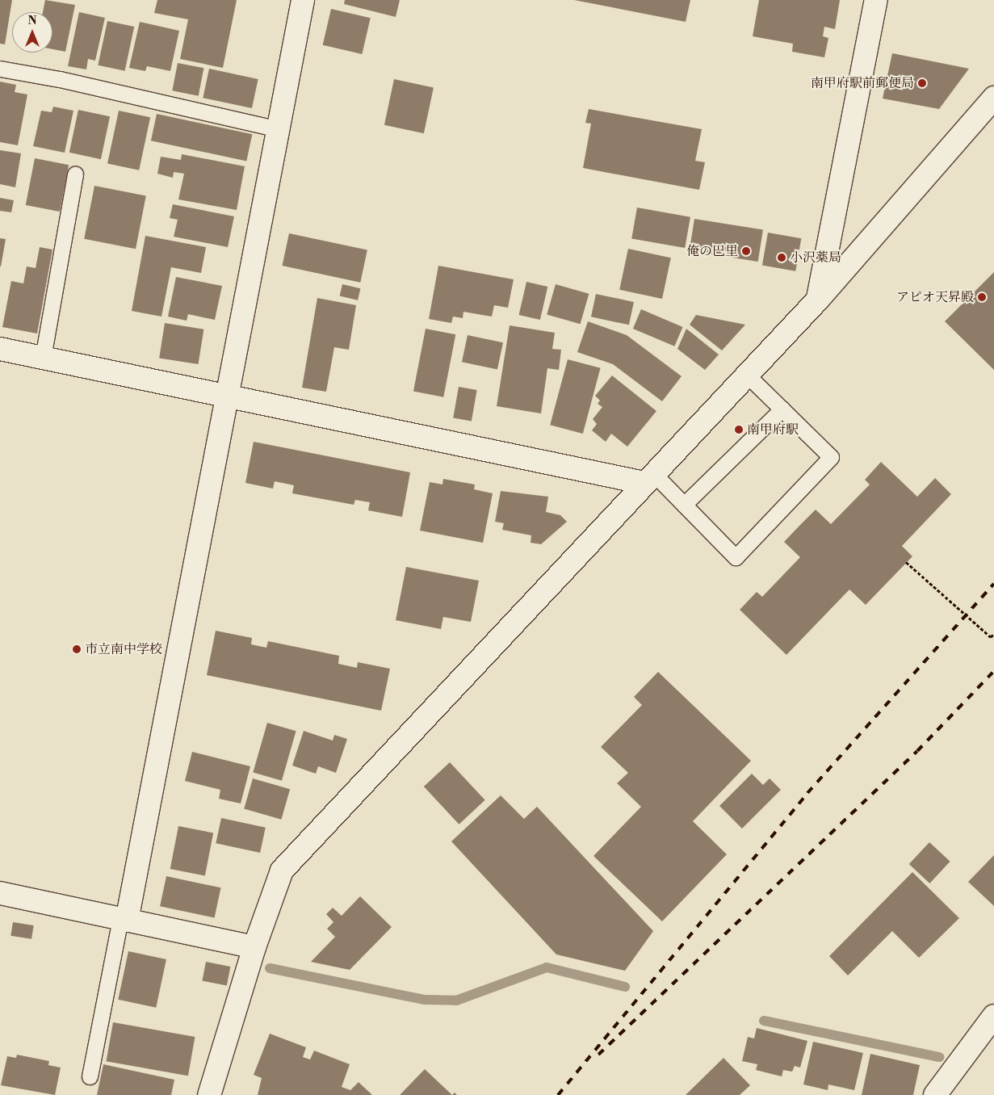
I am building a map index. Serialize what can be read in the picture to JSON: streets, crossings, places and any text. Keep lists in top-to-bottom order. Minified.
{"places":["南甲府駅前郵便局","俺の巴里","小沢薬局","アピオ天昇殿","南甲府駅","市立南中学校"],"north":"top"}
